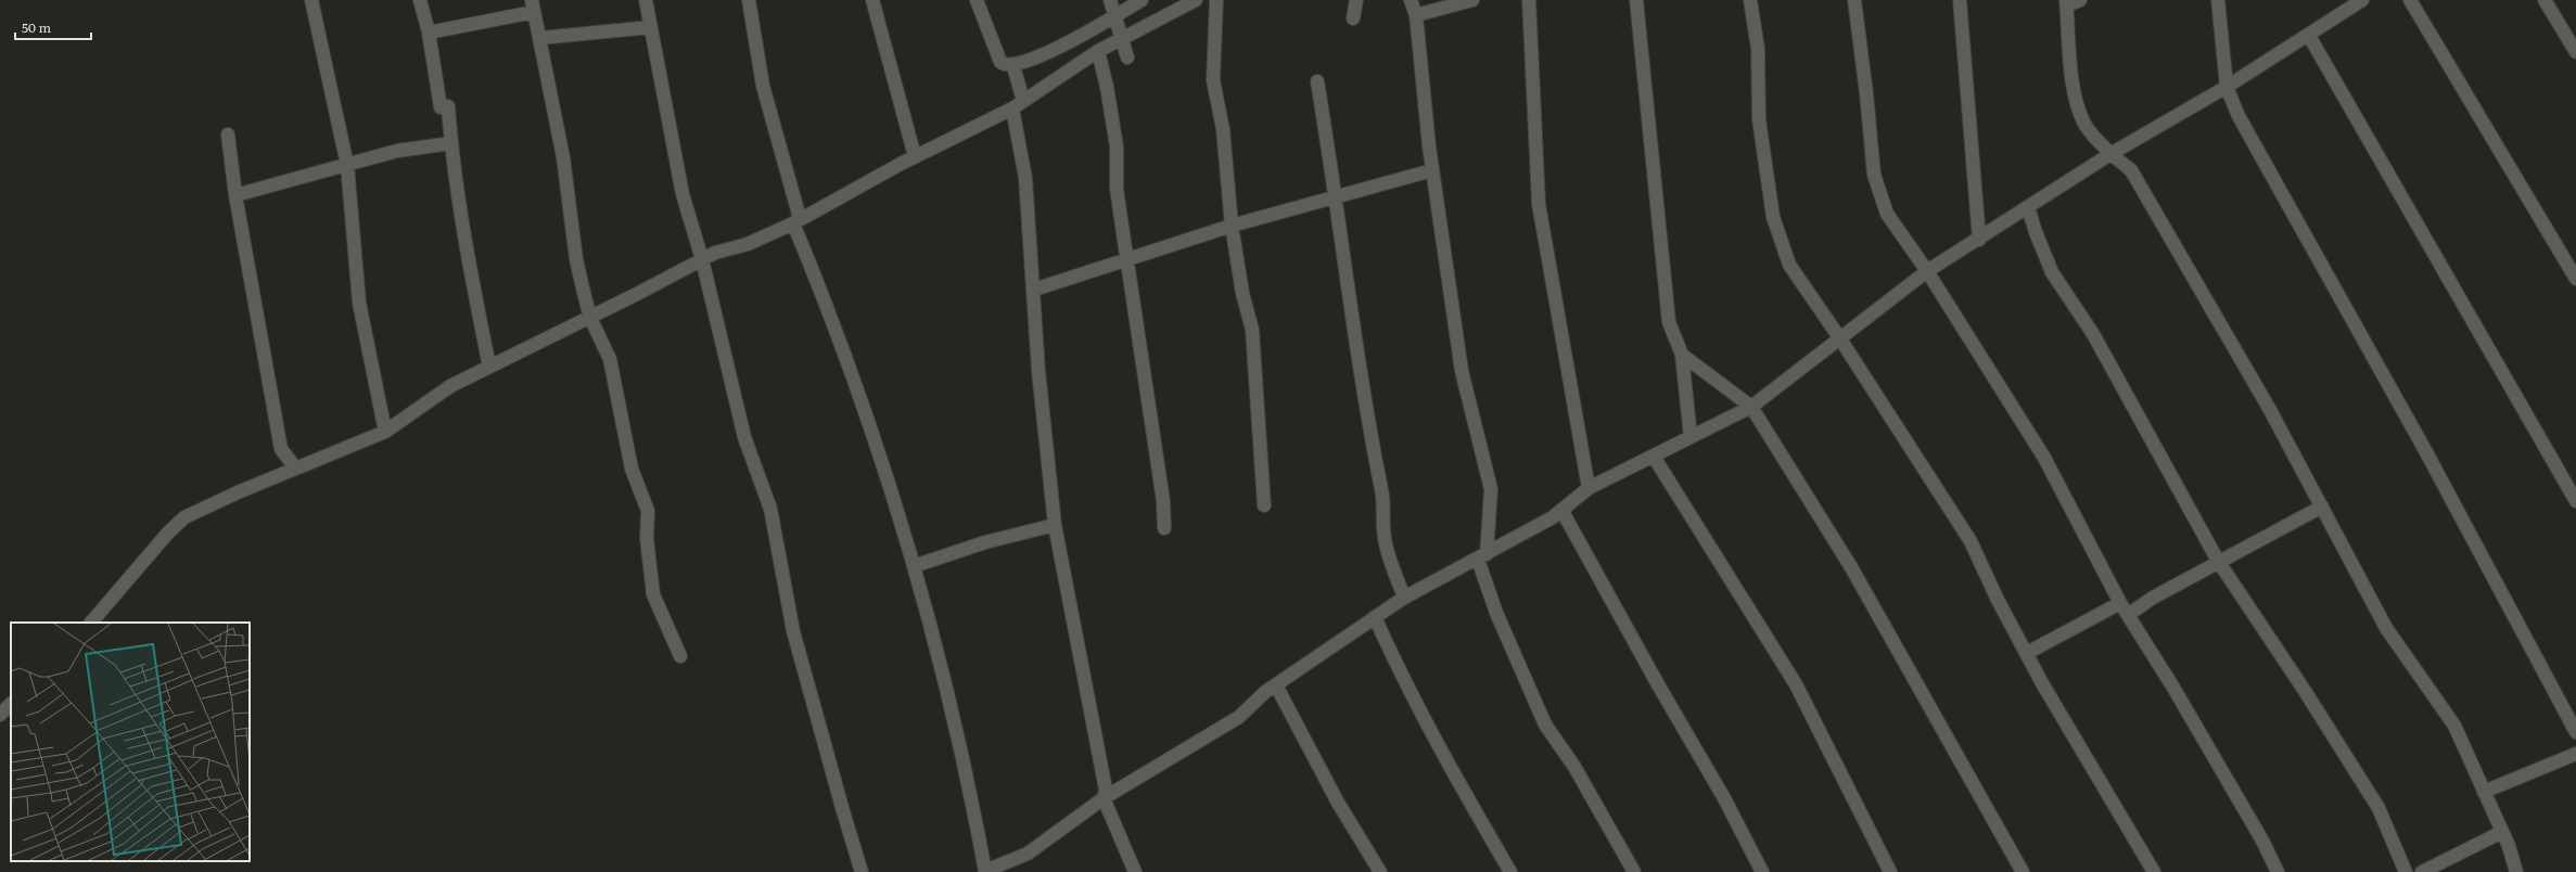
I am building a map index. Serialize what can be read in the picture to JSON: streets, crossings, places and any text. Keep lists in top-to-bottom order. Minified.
{"scale_bar":"50 m"}
